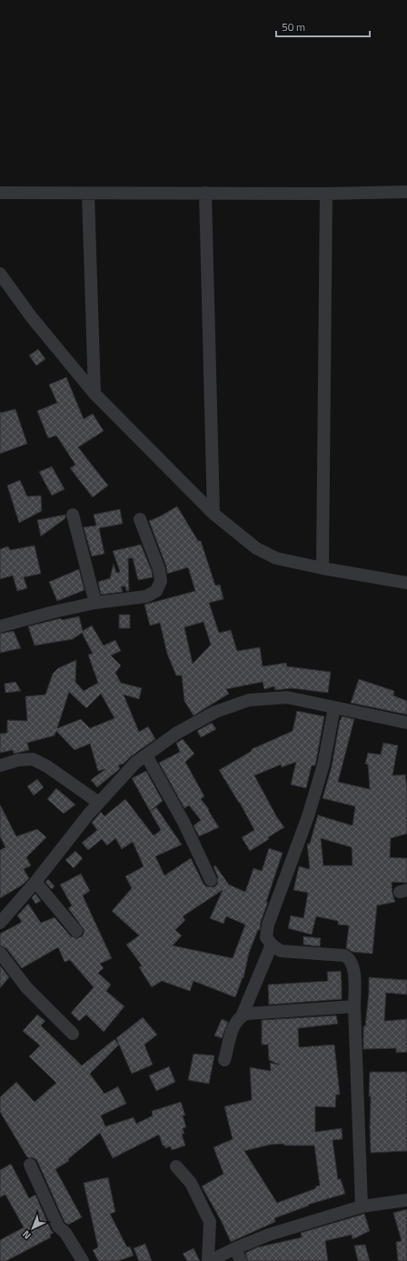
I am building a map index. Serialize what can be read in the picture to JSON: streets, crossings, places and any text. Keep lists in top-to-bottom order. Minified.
{"scale_bar":"50 m","north":"bottom left"}
